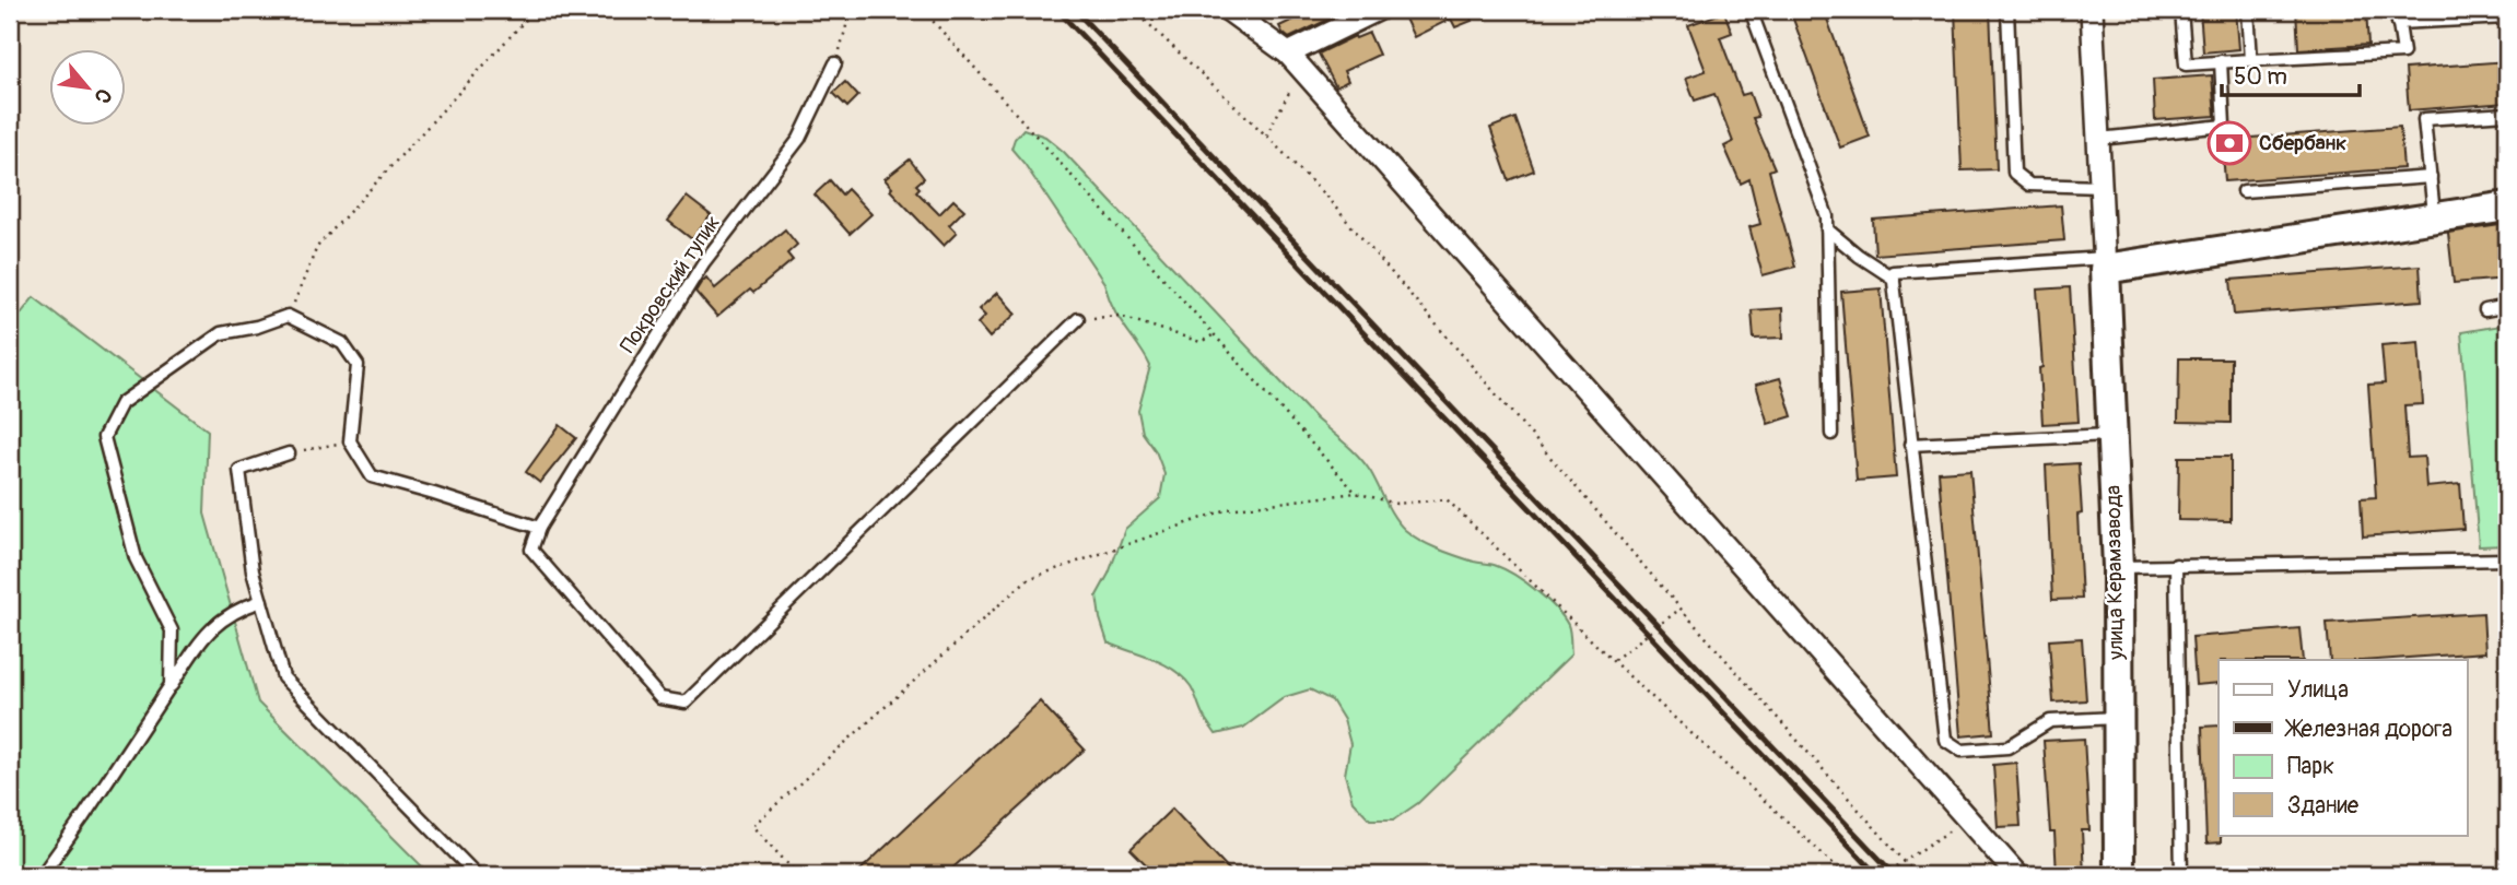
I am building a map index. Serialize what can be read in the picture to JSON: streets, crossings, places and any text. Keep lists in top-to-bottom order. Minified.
{"streets":{"street":["улица Керамзавода"],"lane":["Покровский тупик"]},"places":{"bank":["Сбербанк"]},"legend":["Улица","Железная дорога","Парк","Здание"],"scale_bar":"50 m","north":"bottom right"}
